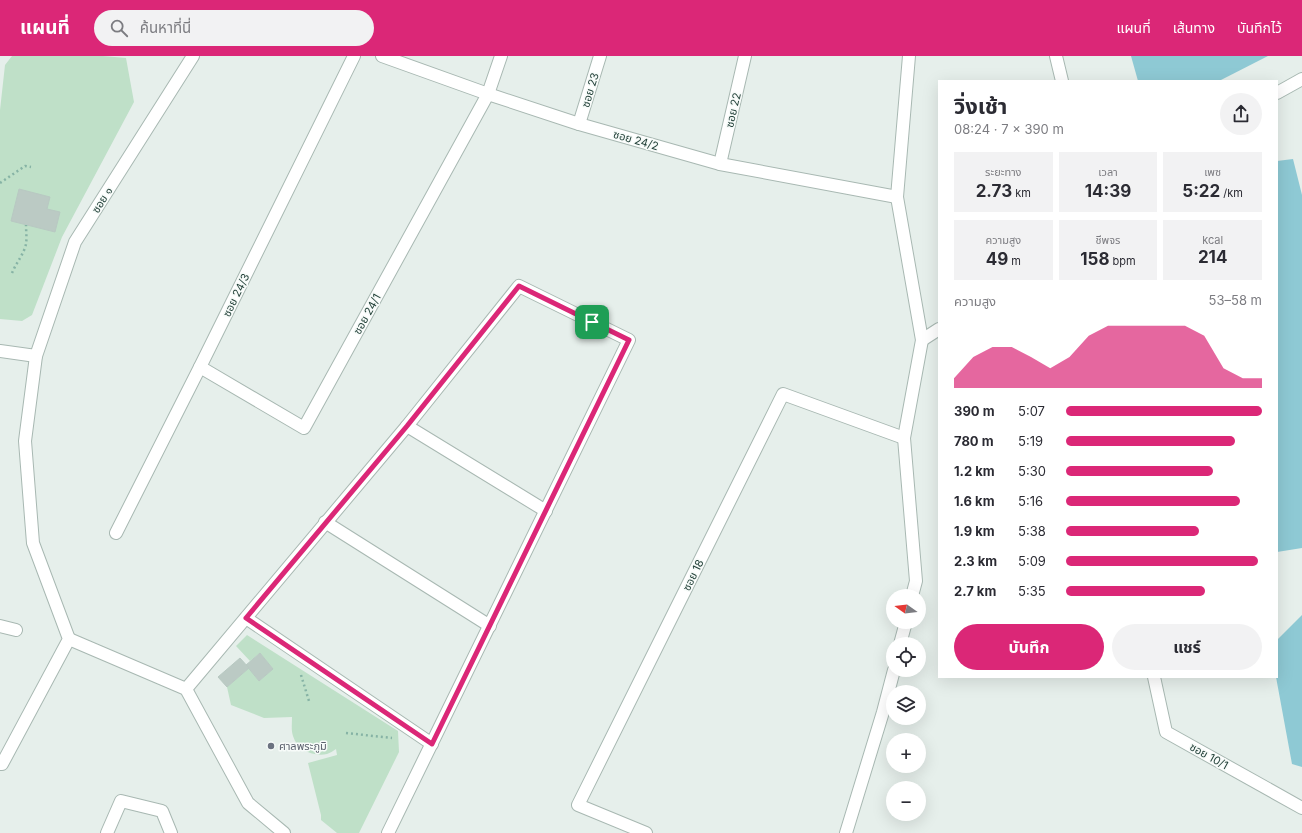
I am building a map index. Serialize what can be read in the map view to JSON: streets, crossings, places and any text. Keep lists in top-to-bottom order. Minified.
{"streets":{"street":["ซอย 23","ซอย 22","ซอย 24/2","ซอย ๑","ซอย 24/3","ซอย 24/1","ซอย 18","ซอย 10/1"]},"crossings":[["ซอย 23","ซอย 24/2"],["ซอย 22","ซอย 24/2"],["ซอย 24/2","ซอย 24/1"],["ซอย 24/3","ซอย 24/1"]],"places":["ศาลพระภูมิ"],"north":"left","page":{"header":"แผนที่","search":"ค้นหาที่นี่","nav":["แผนที่","เส้นทาง","บันทึกไว้"],"heading":["วิ่งเช้า","08:24 · 7 × 390 m"],"stats":[["ระยะทาง","2.73 km"],["เวลา","14:39"],["เพซ","5:22 /km"],["ความสูง","49 m"],["ชีพจร","158 bpm"],["kcal","214"]],"chart":["ความสูง","53–58 m"],"list":[{"name":"390 m","note":"5:07"},{"name":"780 m","note":"5:19"},{"name":"1.2 km","note":"5:30"},{"name":"1.6 km","note":"5:16"},{"name":"1.9 km","note":"5:38"},{"name":"2.3 km","note":"5:09"},{"name":"2.7 km","note":"5:35"}],"map_buttons":["+","−"],"buttons":["บันทึก","แชร์"]}}
